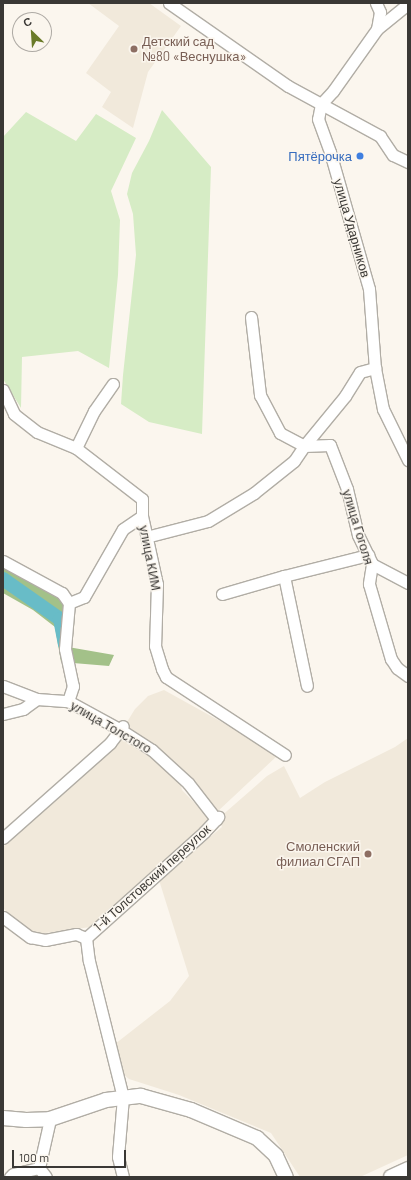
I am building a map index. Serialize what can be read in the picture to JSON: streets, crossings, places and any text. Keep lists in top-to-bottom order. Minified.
{"streets":{"street":["улица Ударников","улица Гоголя","улица КИМ","улица Толстого","1-й Толстовский переулок"]},"crossings":[["улица Толстого","1-й Толстовский переулок"]],"places":["Детский сад №80 «Веснушка»","Пятёрочка","Смоленский филиал СГАП"],"scale_bar":"100 m","north":"top left"}
